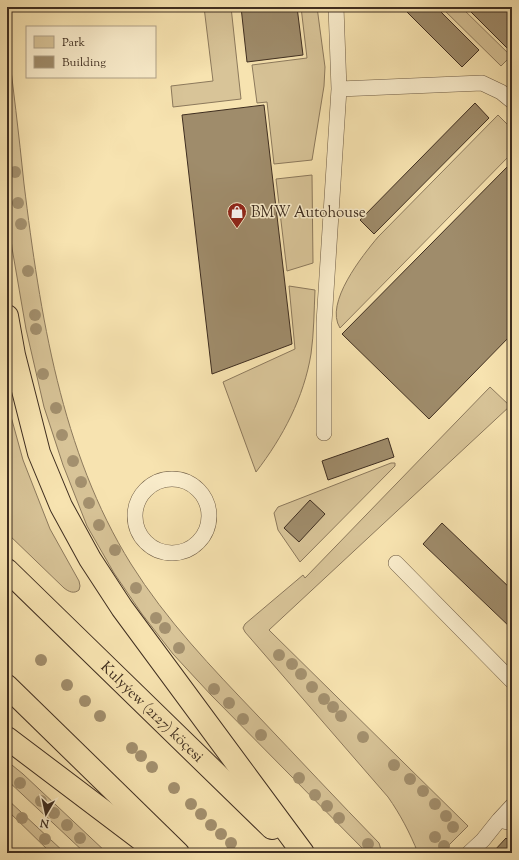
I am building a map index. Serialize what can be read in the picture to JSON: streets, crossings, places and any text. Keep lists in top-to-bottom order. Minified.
{"streets":{"highway":["Kulyýew (2127) köçesi"]},"places":{"shop":["BMW Autohouse"]},"legend":["Park","Building"],"north":"bottom"}
